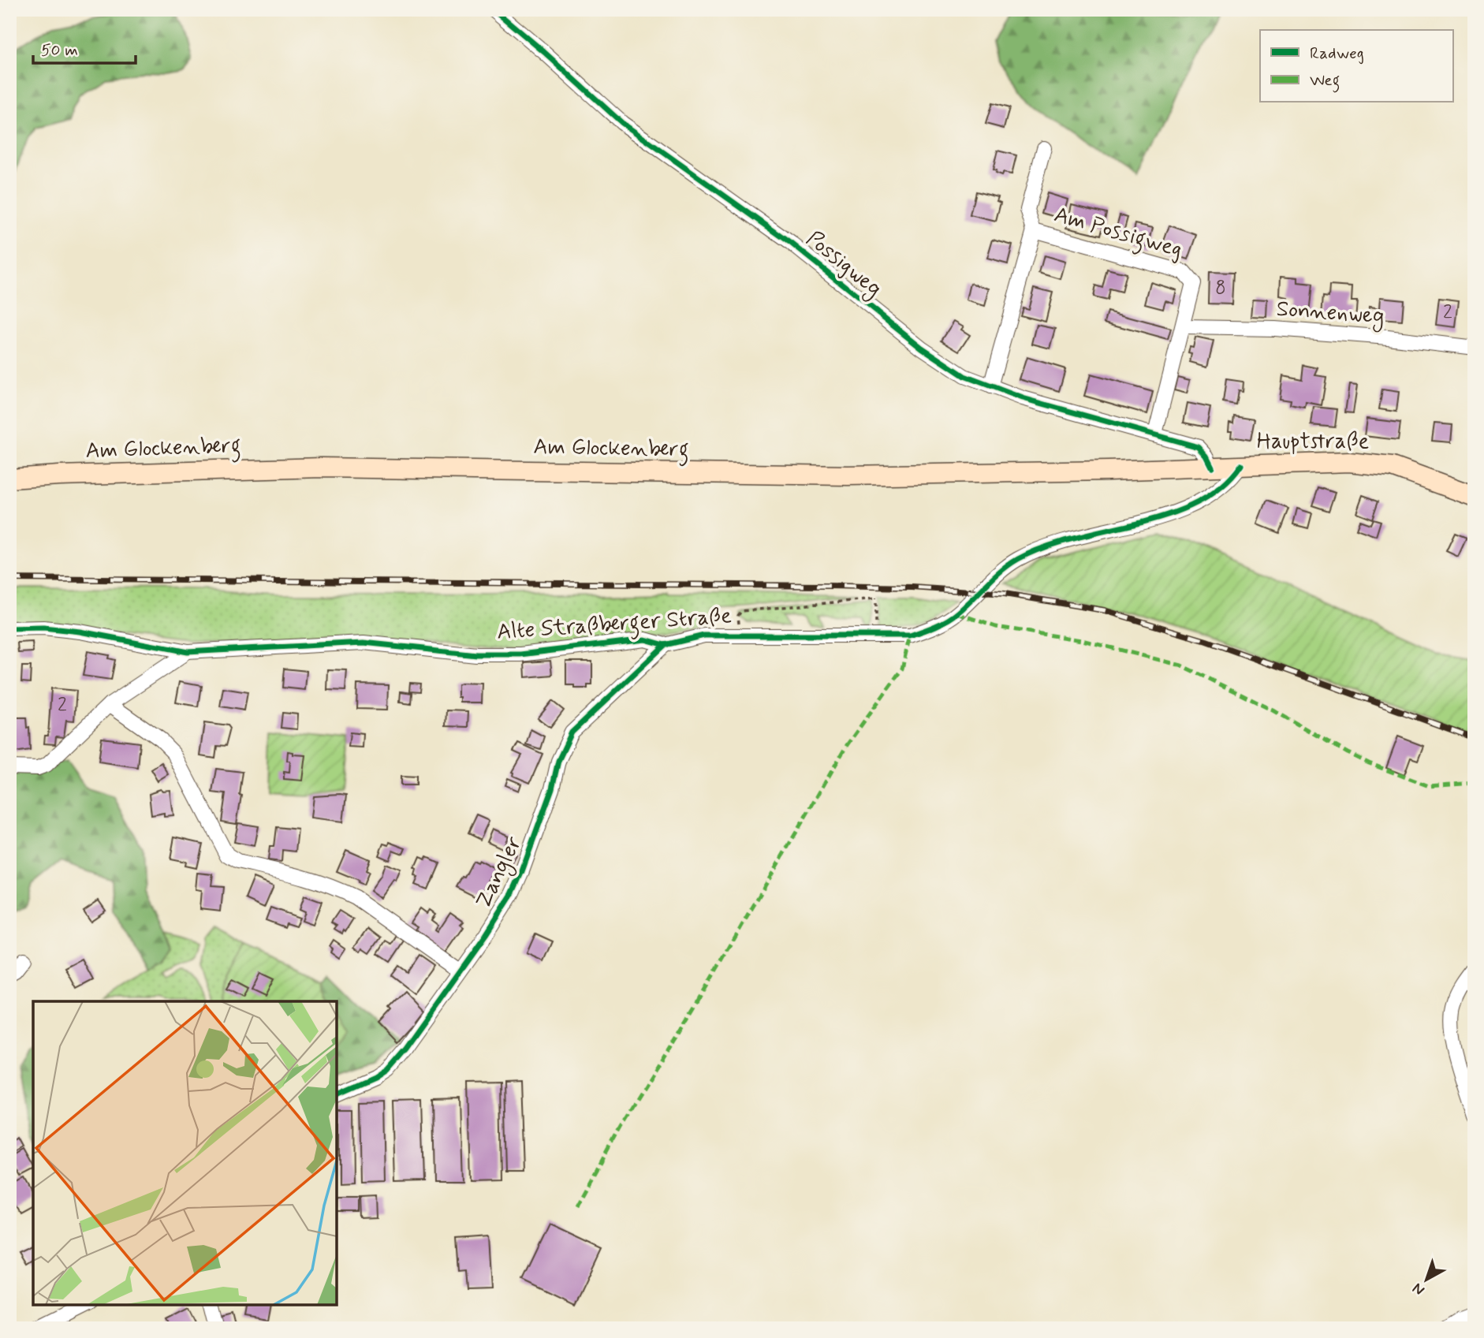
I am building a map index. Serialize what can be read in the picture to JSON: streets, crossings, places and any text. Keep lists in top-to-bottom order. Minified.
{"streets":{"main road":["Hauptstraße","Am Glockenberg"],"street":["Am Possigweg","Possigweg","Sonnenweg","Alte Straßberger Straße","Zangler"]},"crossings":[["Am Possigweg","Possigweg"],["Am Possigweg","Sonnenweg"],["Possigweg","Hauptstraße"],["Possigweg","Am Glockenberg"],["Hauptstraße","Am Glockenberg"],["Hauptstraße","Alte Straßberger Straße"],["Alte Straßberger Straße","Zangler"]],"house_numbers":["8","2","2"],"legend":["Radweg","Weg"],"scale_bar":"50 m","north":"bottom left"}
